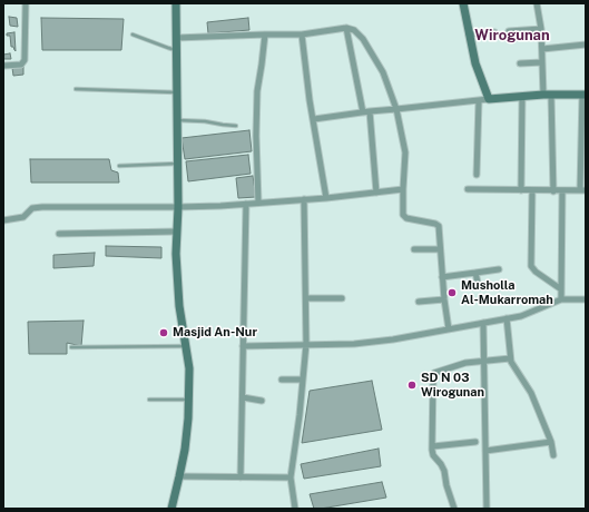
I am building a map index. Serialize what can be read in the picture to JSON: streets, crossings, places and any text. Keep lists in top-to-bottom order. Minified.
{"districts":["Wirogunan"],"places":["Musholla Al-Mukarromah","Masjid An-Nur","SD N 03 Wirogunan"]}
